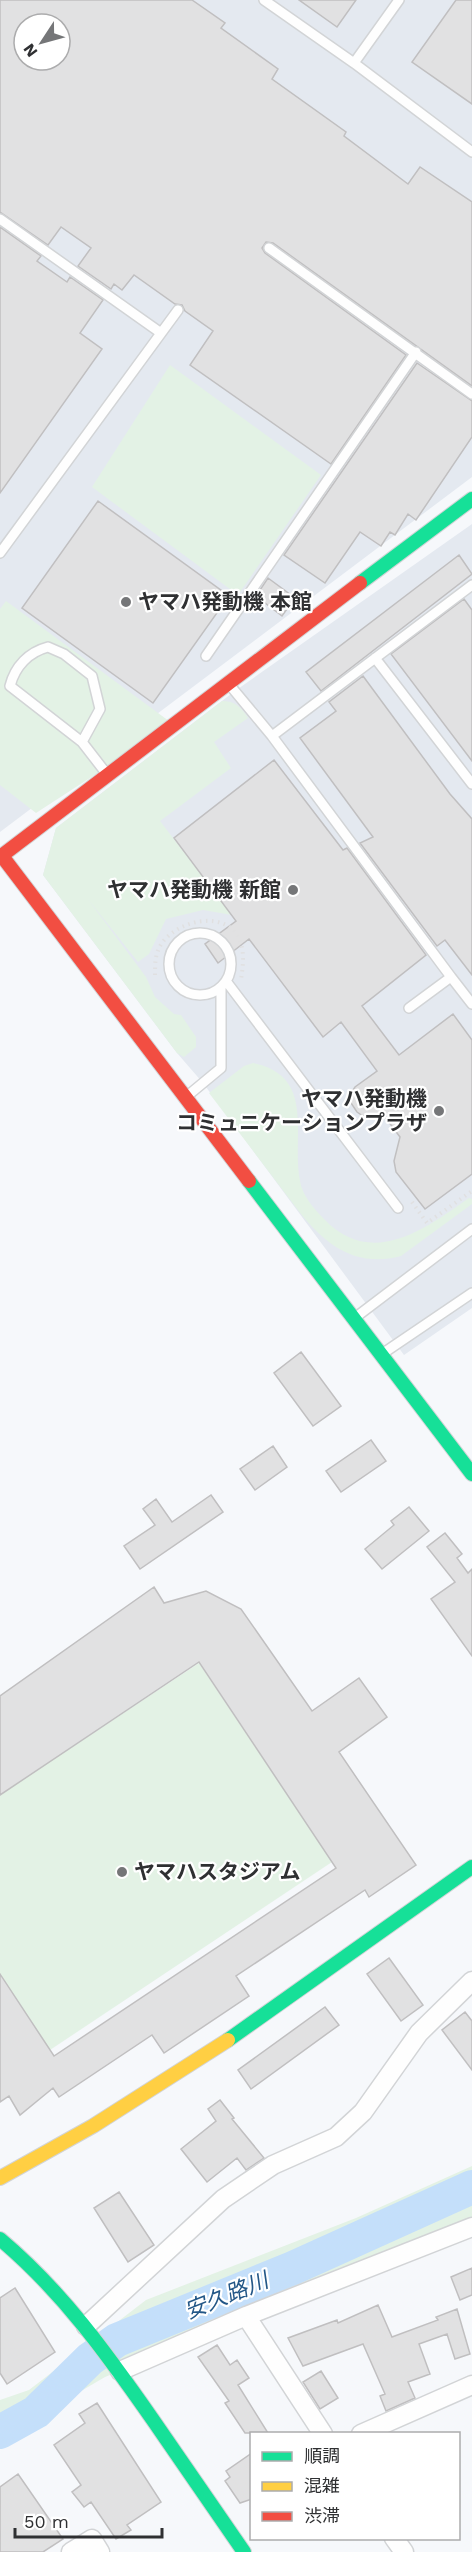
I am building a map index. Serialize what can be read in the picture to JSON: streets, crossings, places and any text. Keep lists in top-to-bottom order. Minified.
{"water":["安久路川"],"places":["ヤマハ発動機 本館","ヤマハ発動機 新館","ヤマハ発動機 コミュニケーションプラザ","ヤマハスタジアム"],"legend":["順調","混雑","渋滞"],"scale_bar":"50 m","north":"bottom left"}
